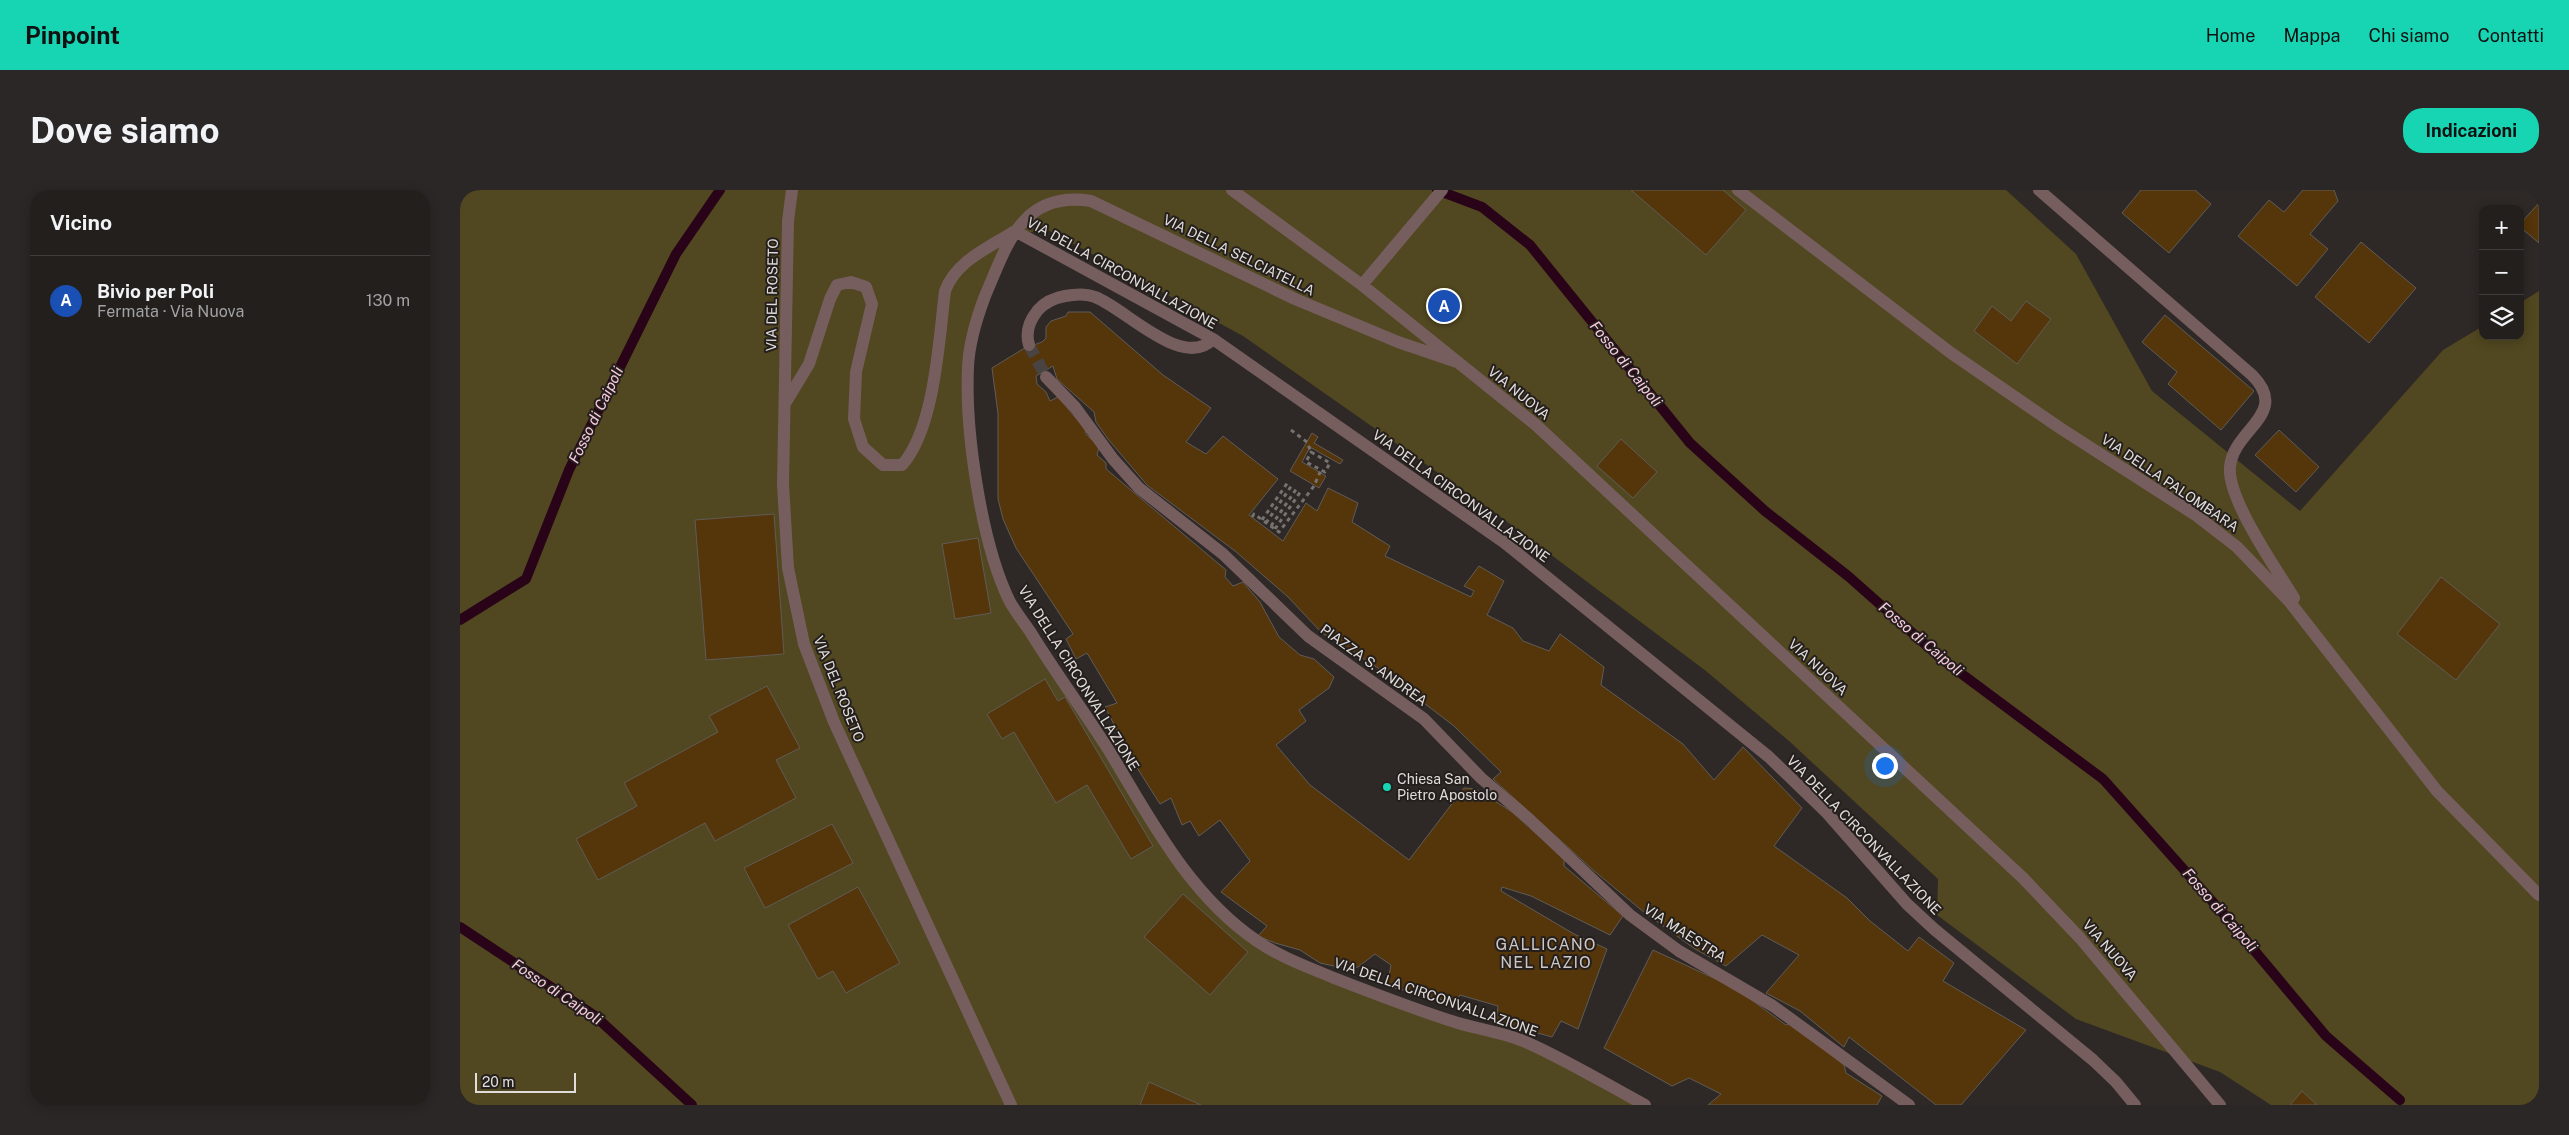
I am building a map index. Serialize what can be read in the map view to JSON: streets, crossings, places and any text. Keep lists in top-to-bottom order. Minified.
{"streets":{"street":["VIA DELLA SELCIATELLA","VIA DELLA CIRCONVALLAZIONE","VIA DEL ROSETO","VIA NUOVA","VIA DELLA PALOMBARA","PIAZZA S. ANDREA","VIA MAESTRA"]},"crossings":[["VIA DELLA SELCIATELLA","VIA DELLA CIRCONVALLAZIONE"],["VIA DELLA SELCIATELLA","VIA NUOVA"],["PIAZZA S. ANDREA","VIA MAESTRA"]],"districts":["GALLICANO NEL LAZIO"],"water":["Fosso di Caipoli"],"places":["Chiesa San Pietro Apostolo"],"scale_bar":"20 m","page":{"header":"Pinpoint","nav":["Home","Mappa","Chi siamo","Contatti"],"buttons":"Indicazioni","title":"Dove siamo","heading":"Vicino","map_buttons":["+","−"],"list":[{"mark":"A","name":"Bivio per Poli","note":"Fermata · Via Nuova","value":"130 m"}],"pins":"A","scale":"20 m"}}
